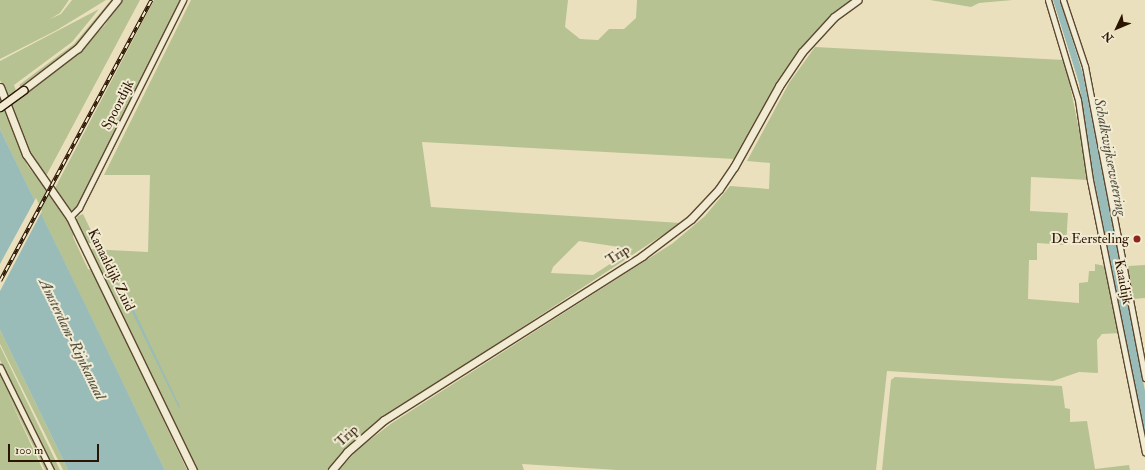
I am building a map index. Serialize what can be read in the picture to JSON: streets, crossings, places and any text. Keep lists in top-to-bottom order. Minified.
{"streets":{"street":["Spoordijk","Trip","Kanaaldijk Zuid","Kaaidijk"]},"crossings":[["Spoordijk","Kanaaldijk Zuid"]],"water":["Schalkwijksewetering","Amsterdam-Rijnkanaal"],"places":["De Eersteling"],"scale_bar":"100 m","north":"bottom left"}
